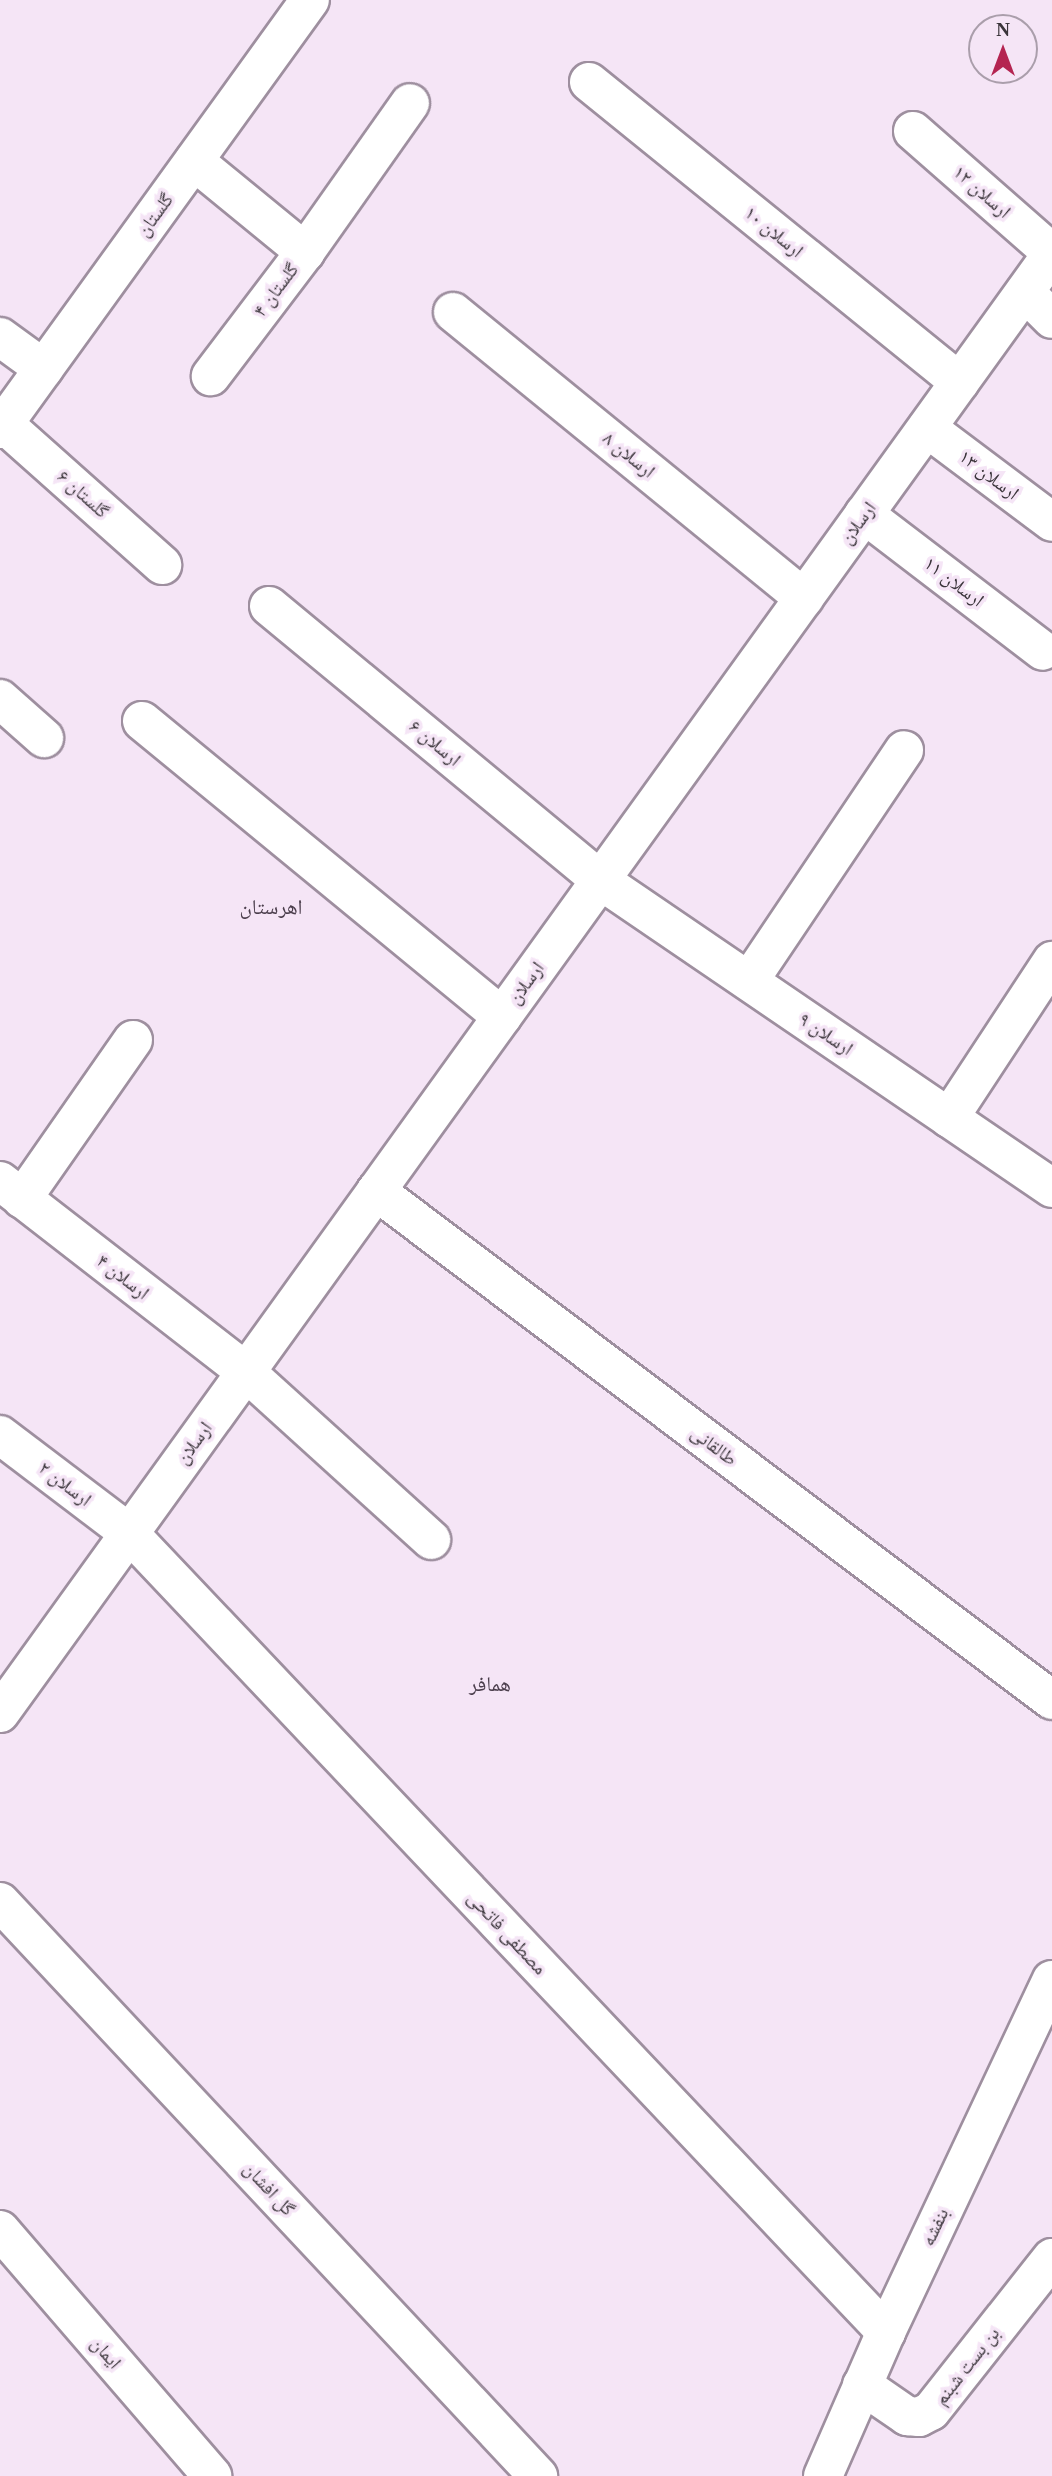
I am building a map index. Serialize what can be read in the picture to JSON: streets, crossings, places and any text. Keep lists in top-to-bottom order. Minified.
{"streets":{"street":["ارسلان ۱۲","گلستان","ارسلان ۱۰","گلستان ۴","ارسلان ۸","ارسلان ۱۳","گلستان ۶","ارسلان","ارسلان ۱۱","ارسلان ۶","ارسلان ۹","ارسلان ۴","طالقانی","ارسلان ۲","مصطفی فاتحی","گل افشان","بنفشه","ایمان","بن بست شبنم"]},"crossings":[["ارسلان ۱۲","ارسلان"],["گلستان","گلستان ۴"],["گلستان","گلستان ۶"],["ارسلان ۱۰","ارسلان"],["ارسلان ۸","ارسلان"],["ارسلان ۱۳","ارسلان"],["ارسلان","ارسلان ۱۱"],["ارسلان","ارسلان ۶"],["ارسلان","ارسلان ۹"],["ارسلان","ارسلان ۴"],["ارسلان","طالقانی"],["ارسلان","ارسلان ۲"],["ارسلان","مصطفی فاتحی"],["ارسلان ۶","ارسلان ۹"],["ارسلان ۲","مصطفی فاتحی"],["مصطفی فاتحی","بنفشه"],["بنفشه","بن بست شبنم"]],"districts":["اهرستان","همافر"],"north":"top"}
